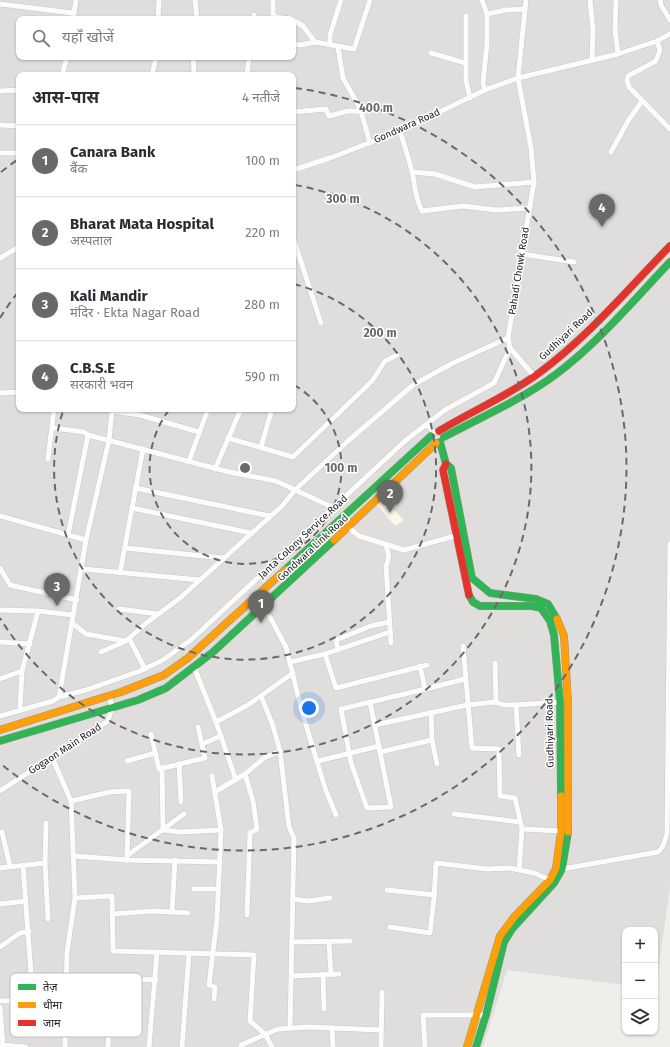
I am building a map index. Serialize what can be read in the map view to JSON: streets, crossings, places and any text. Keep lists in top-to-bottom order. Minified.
{"streets":{"street":["Gondwara Road","Pahadi Chowk Road","Gudhiyari Road","Janta Colony Service Road","Gondwara Link Road","Gogaon Main Road"]},"crossings":[["Gondwara Road","Pahadi Chowk Road"],["Gudhiyari Road","Gondwara Link Road"],["Gondwara Link Road","Gogaon Main Road"]],"legend":["तेज़","धीमा","जाम"],"page":{"search":"यहाँ खोजें","heading":["आस-पास","4 नतीजे"],"list":[{"mark":"1","name":"Canara Bank","note":"बैंक","value":"100 m"},{"mark":"2","name":"Bharat Mata Hospital","note":"अस्पताल","value":"220 m"},{"mark":"3","name":"Kali Mandir","note":"मंदिर · Ekta Nagar Road","value":"280 m"},{"mark":"4","name":"C.B.S.E","note":"सरकारी भवन","value":"590 m"}],"pins":["4","2","3","1"],"map_buttons":["+","−"]},"rings":["400 m","300 m","200 m","100 m"]}
